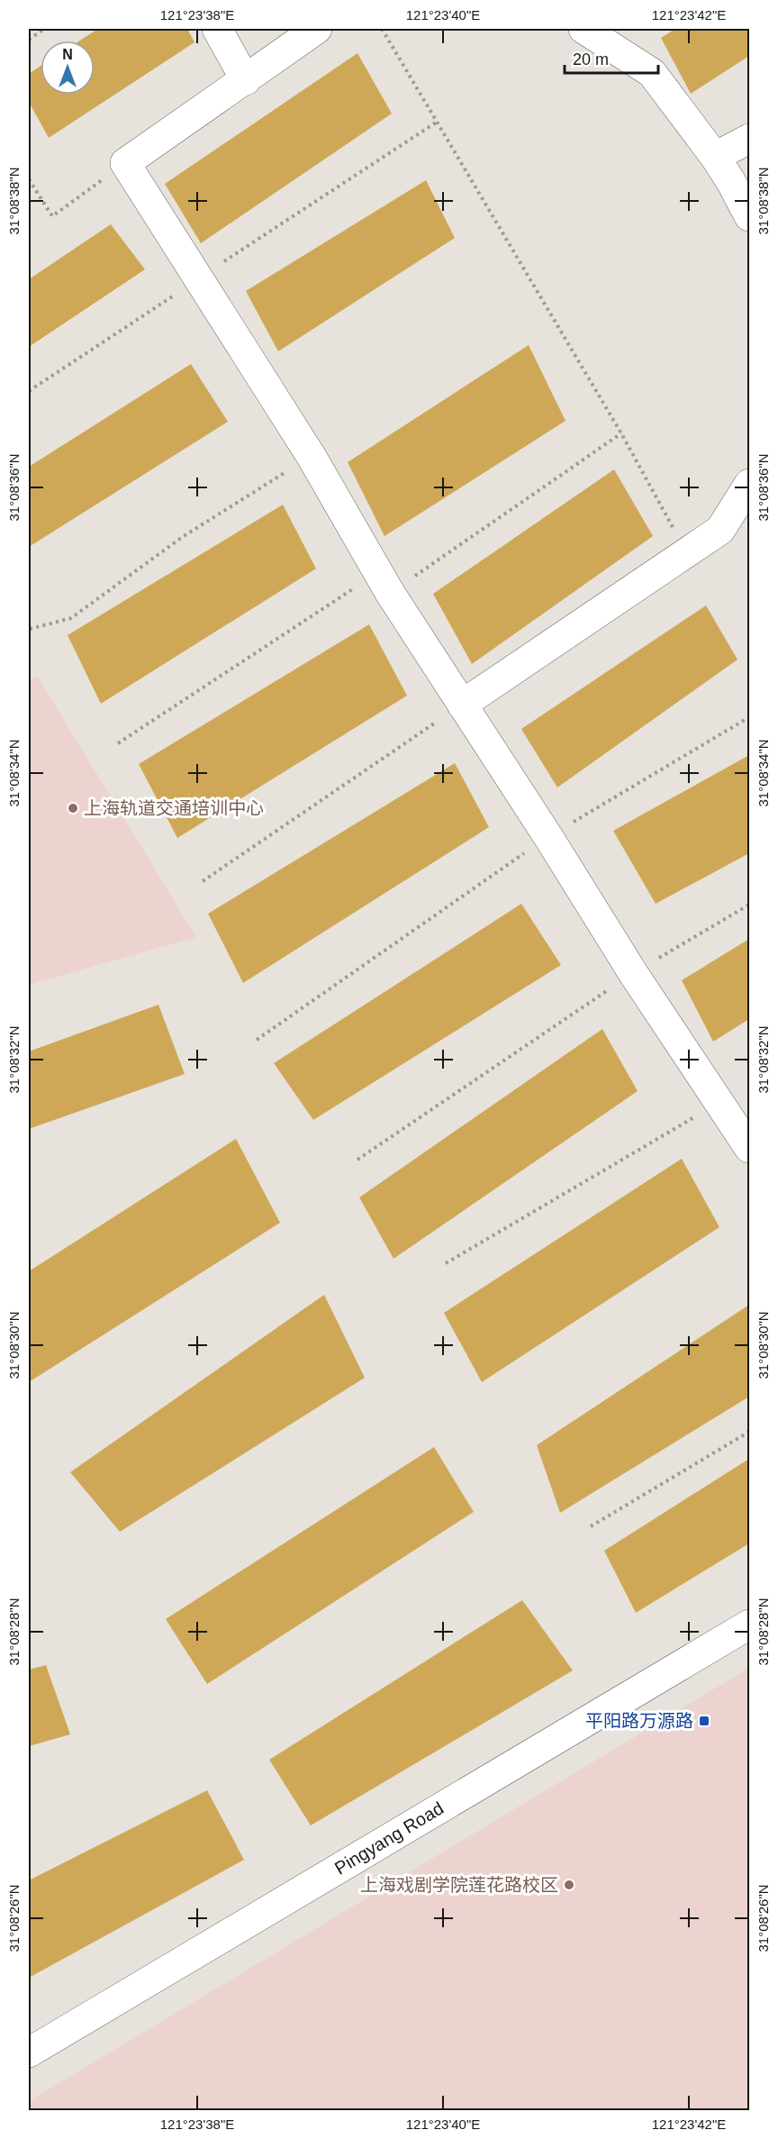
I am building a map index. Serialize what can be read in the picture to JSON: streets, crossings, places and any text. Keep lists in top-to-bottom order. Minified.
{"streets":{"street":["Pingyang Road"]},"places":{"other":["上海轨道交通培训中心","上海戏剧学院莲花路校区"],"transit":["平阳路万源路"]},"scale_bar":"20 m","north":"top","coordinates":["121°23'38\"E","121°23'40\"E","121°23'42\"E","31°08'38\"N","31°08'36\"N","31°08'34\"N","31°08'32\"N","31°08'30\"N","31°08'28\"N","31°08'26\"N"]}
